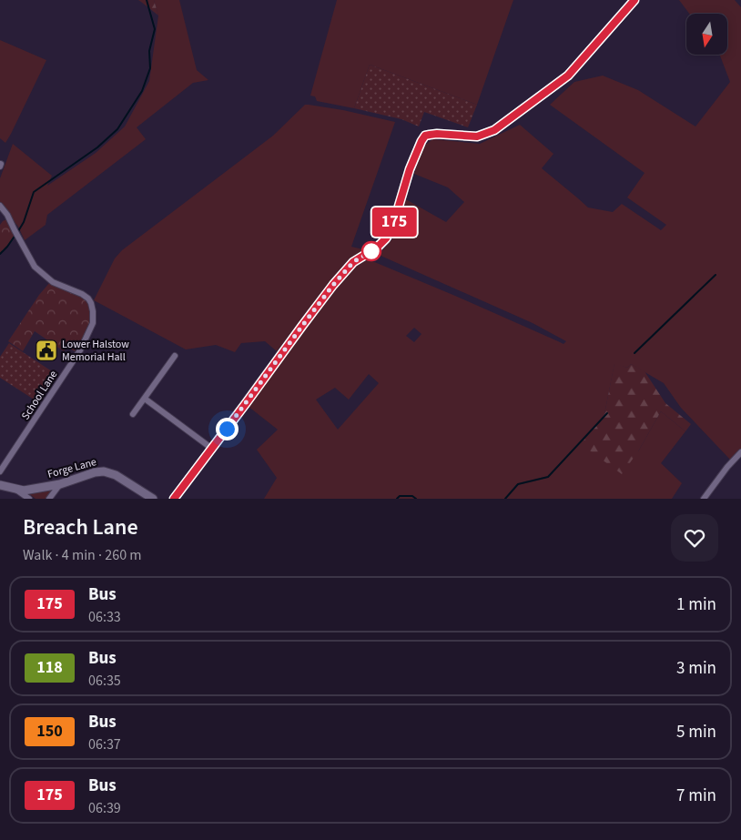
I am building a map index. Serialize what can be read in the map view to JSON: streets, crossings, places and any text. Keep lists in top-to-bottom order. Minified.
{"streets":{"street":["School Lane","Forge Lane"]},"places":{"public building":["Lower Halstow Memorial Hall"]},"lines":["bus line 175"],"north":"bottom","page":{"on_map":"175","heading":["Breach Lane","Walk · 4 min · 260 m"],"list":[{"mark":"175","name":"Bus","note":"06:33","value":"1 min"},{"mark":"118","name":"Bus","note":"06:35","value":"3 min"},{"mark":"150","name":"Bus","note":"06:37","value":"5 min"},{"mark":"175","name":"Bus","note":"06:39","value":"7 min"}]}}
